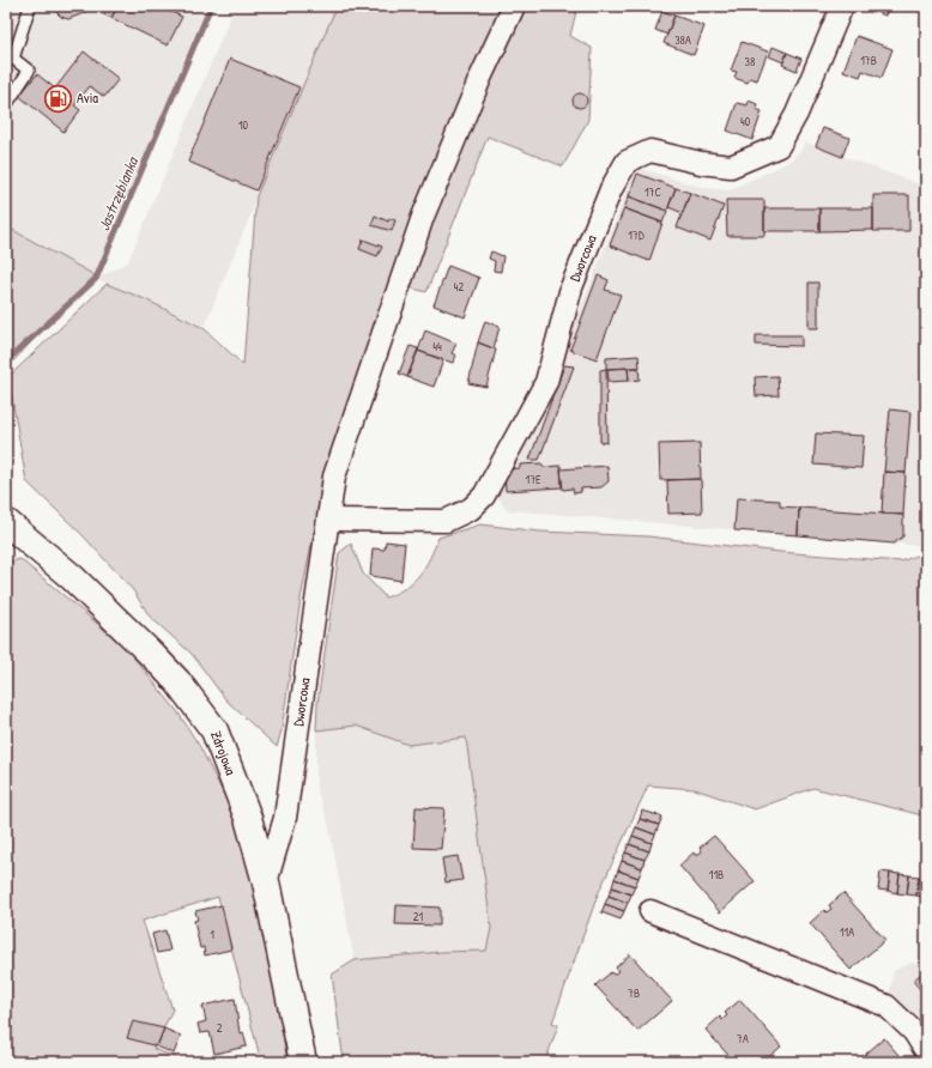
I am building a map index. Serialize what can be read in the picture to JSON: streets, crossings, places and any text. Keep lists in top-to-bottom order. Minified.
{"streets":{"main road":["Zdrojowa"],"street":["Dworcowa"]},"crossings":[["Dworcowa","Zdrojowa"]],"water":["Jastrzębianka"],"places":{"fuel station":["Avia"]},"house_numbers":["38A","17B","38","40","10","17C","17D","42","44","17E","11B","21","11A","1","7B","2","7A"]}
